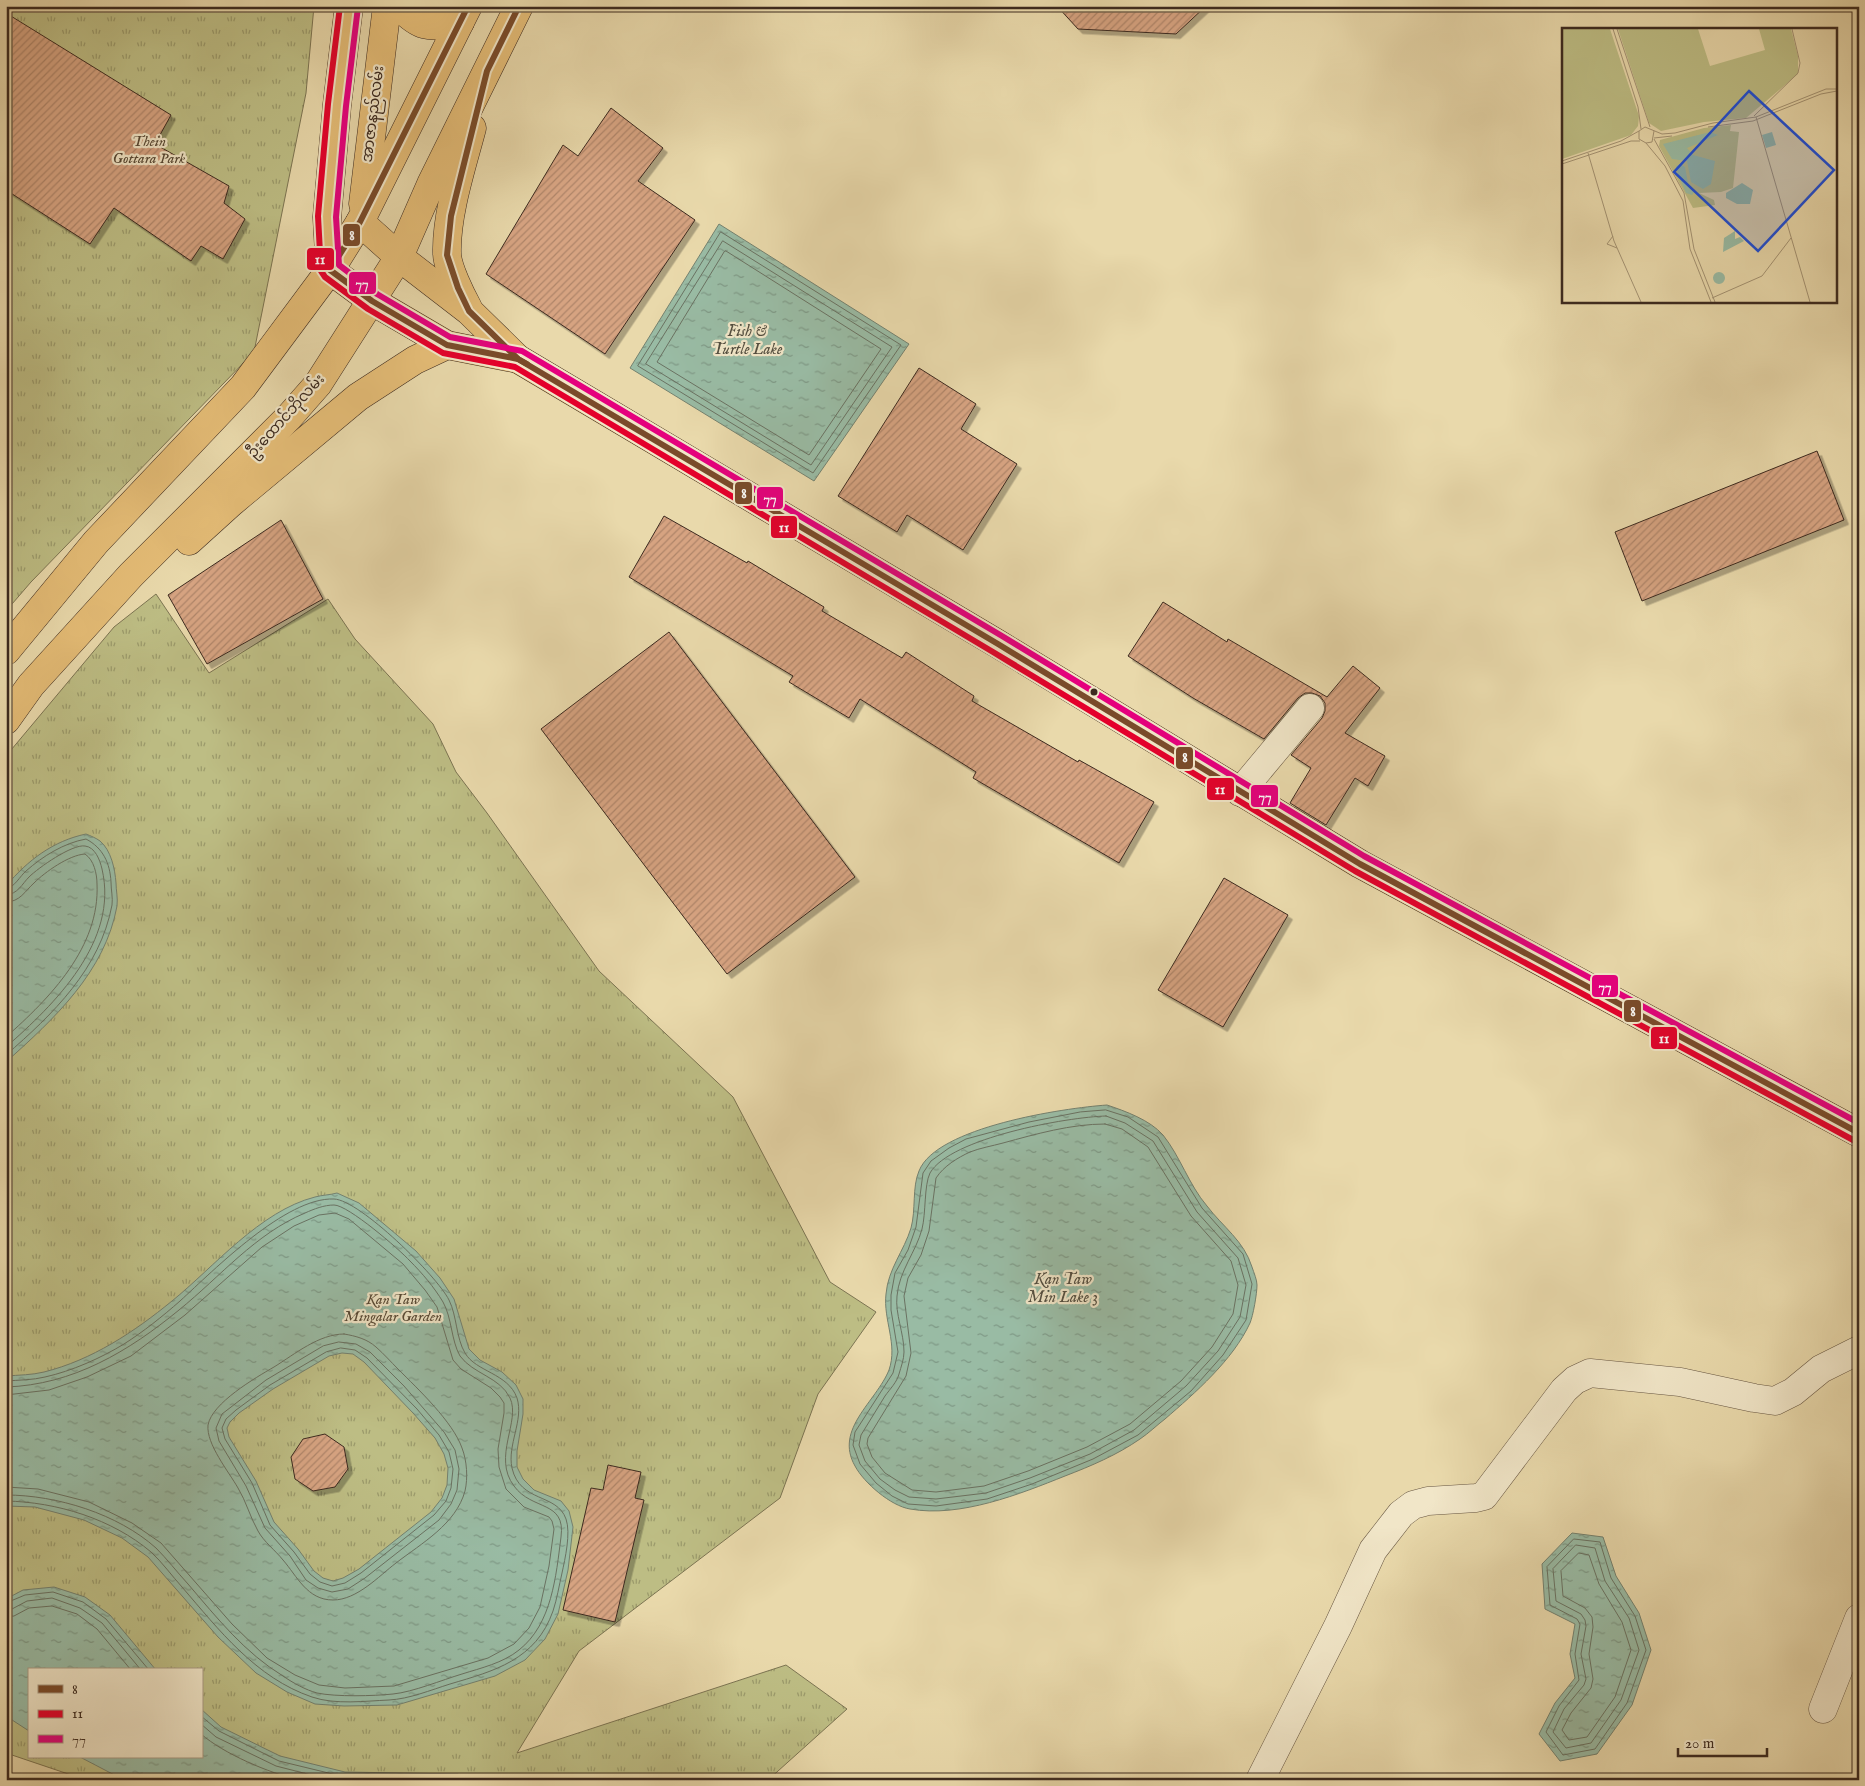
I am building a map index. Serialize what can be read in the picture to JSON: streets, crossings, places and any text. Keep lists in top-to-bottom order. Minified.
{"streets":{"main road":["အာဇာနည်လမ်း","ဦးထောင်ဘိုလမ်း"]},"water":["Fish & Turtle Lake","Kan Taw Min Lake 3"],"parks":["Thein Gottara Park","Kan Taw Mingalar Garden"],"lines":["transit line 8","transit line 11","transit line 77"],"legend":["8","11","77"],"scale_bar":"20 m"}
